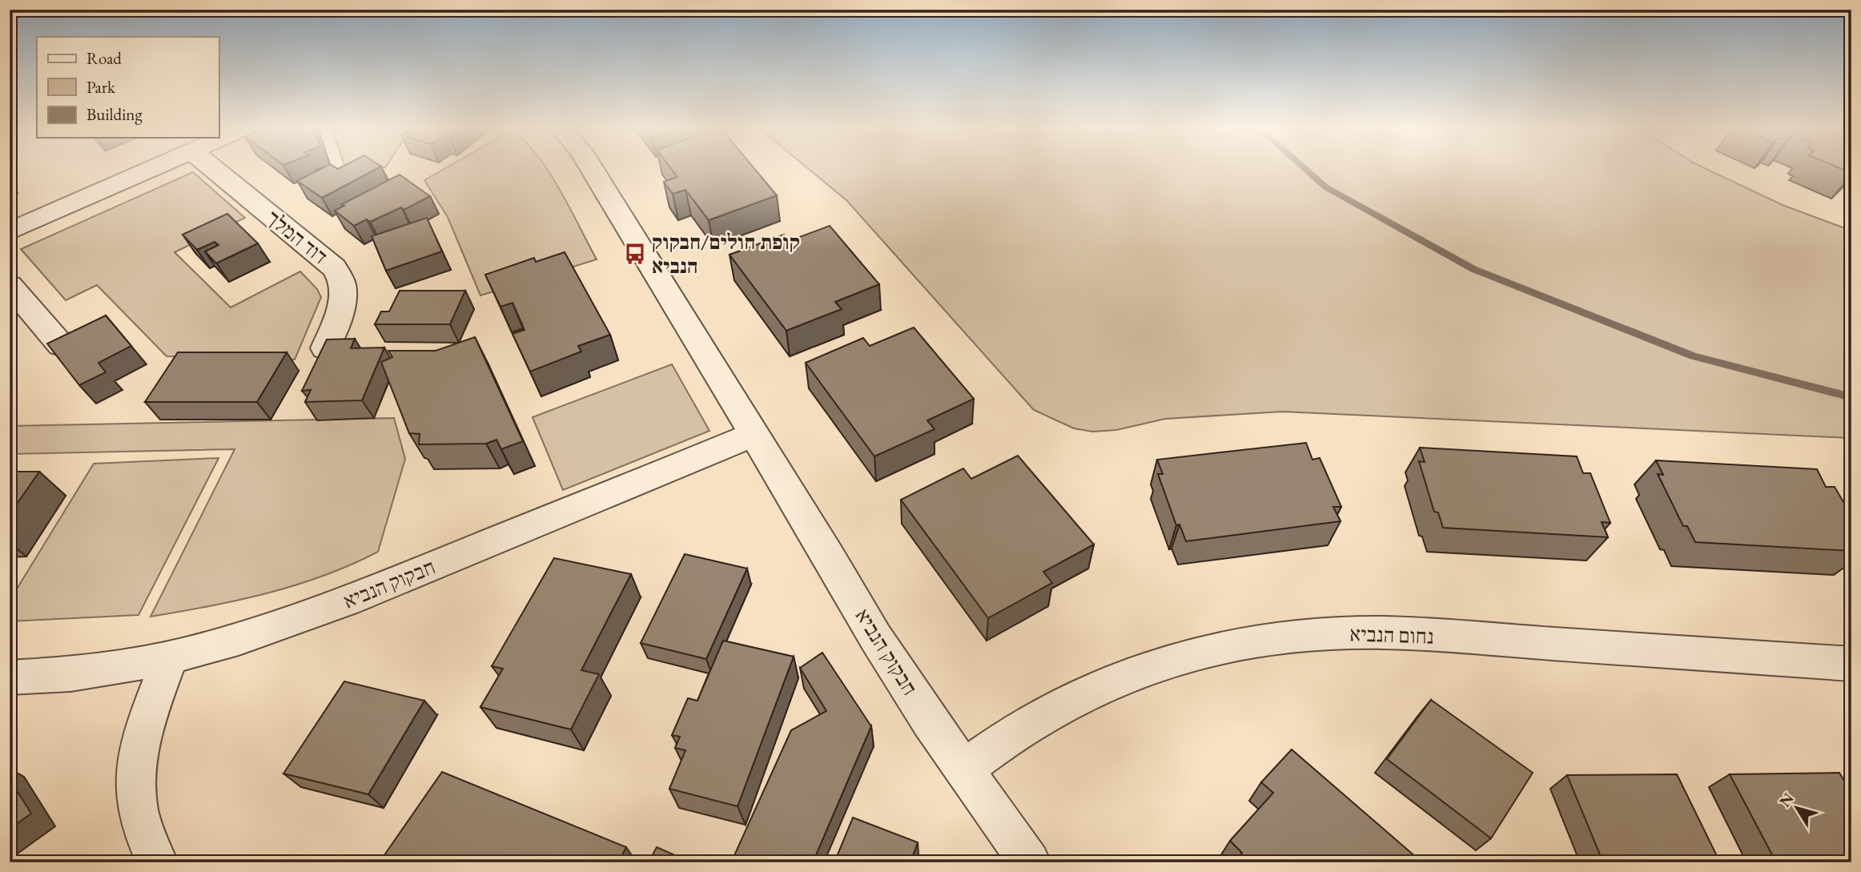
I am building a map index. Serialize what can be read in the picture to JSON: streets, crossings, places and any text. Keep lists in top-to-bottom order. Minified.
{"streets":{"street":["דוד המלך","חבקוק הנביא","נחום הנביא"]},"crossings":[["חבקוק הנביא","נחום הנביא"]],"places":{"bus stop":["קופת חולים/חבקוק הנביא"]},"legend":["Road","Park","Building"],"north":"top left"}
